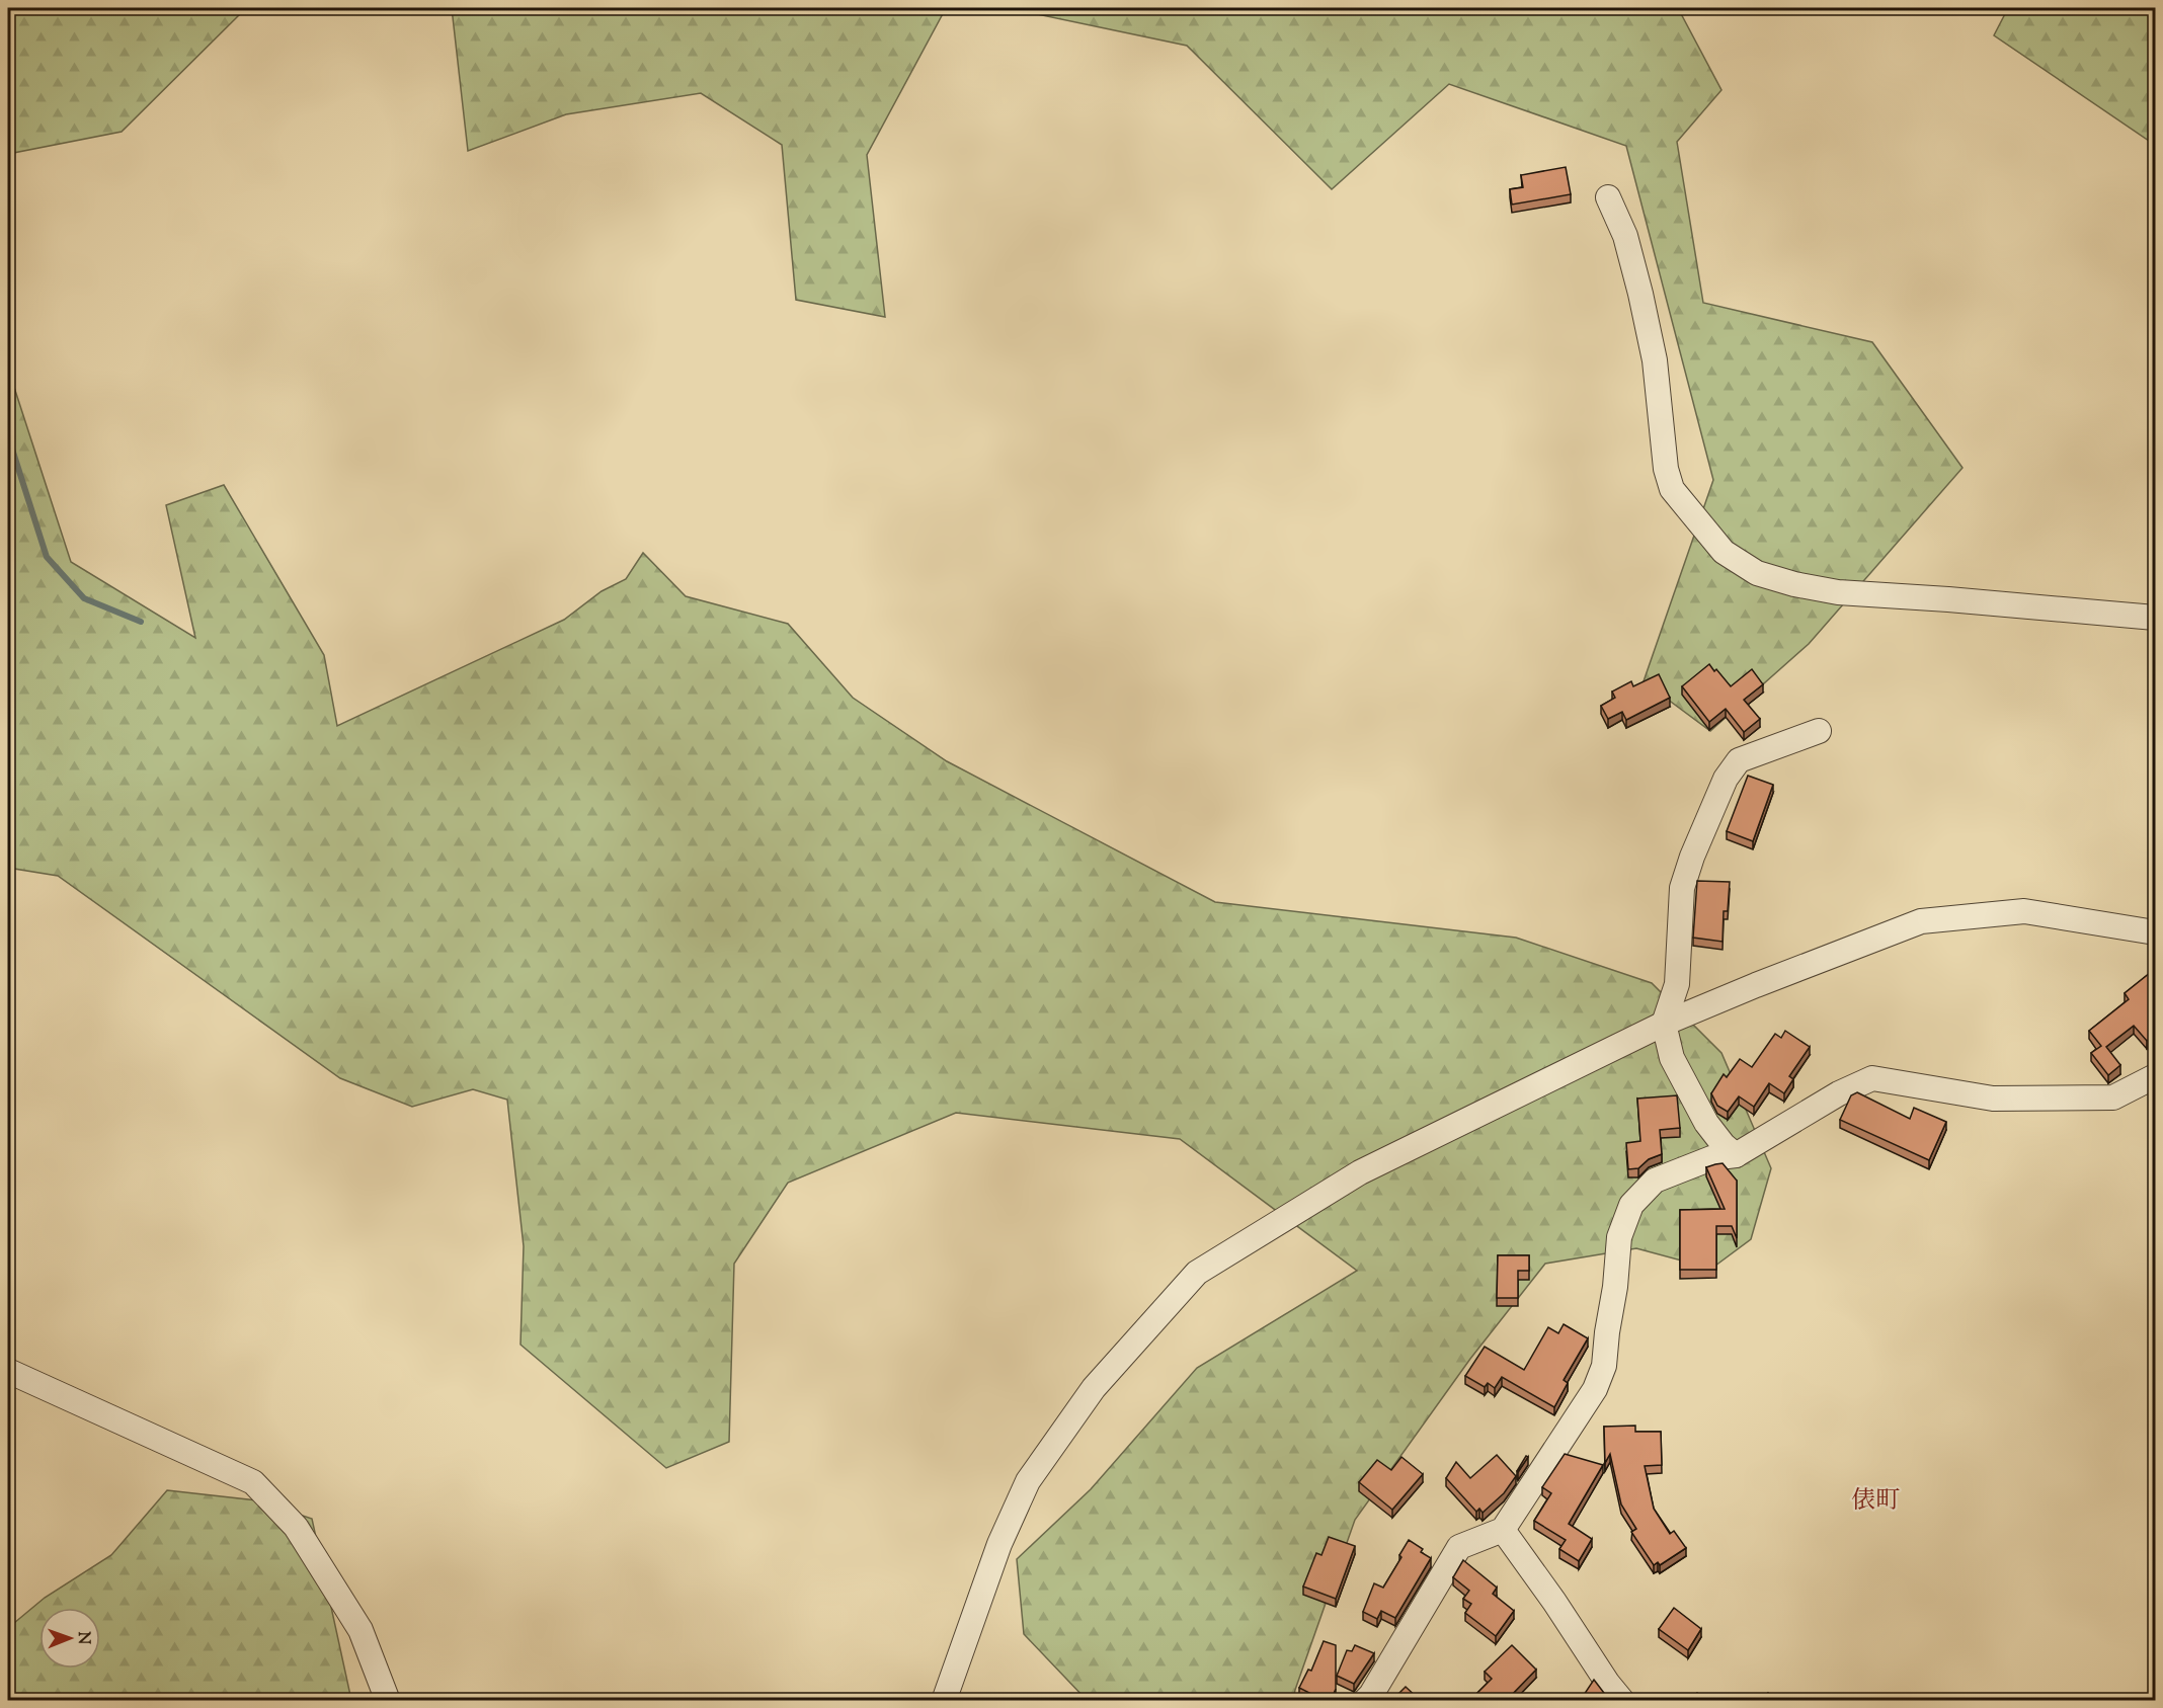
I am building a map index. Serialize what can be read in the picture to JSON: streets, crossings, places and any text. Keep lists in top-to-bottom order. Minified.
{"districts":["俵町"],"north":"right"}
